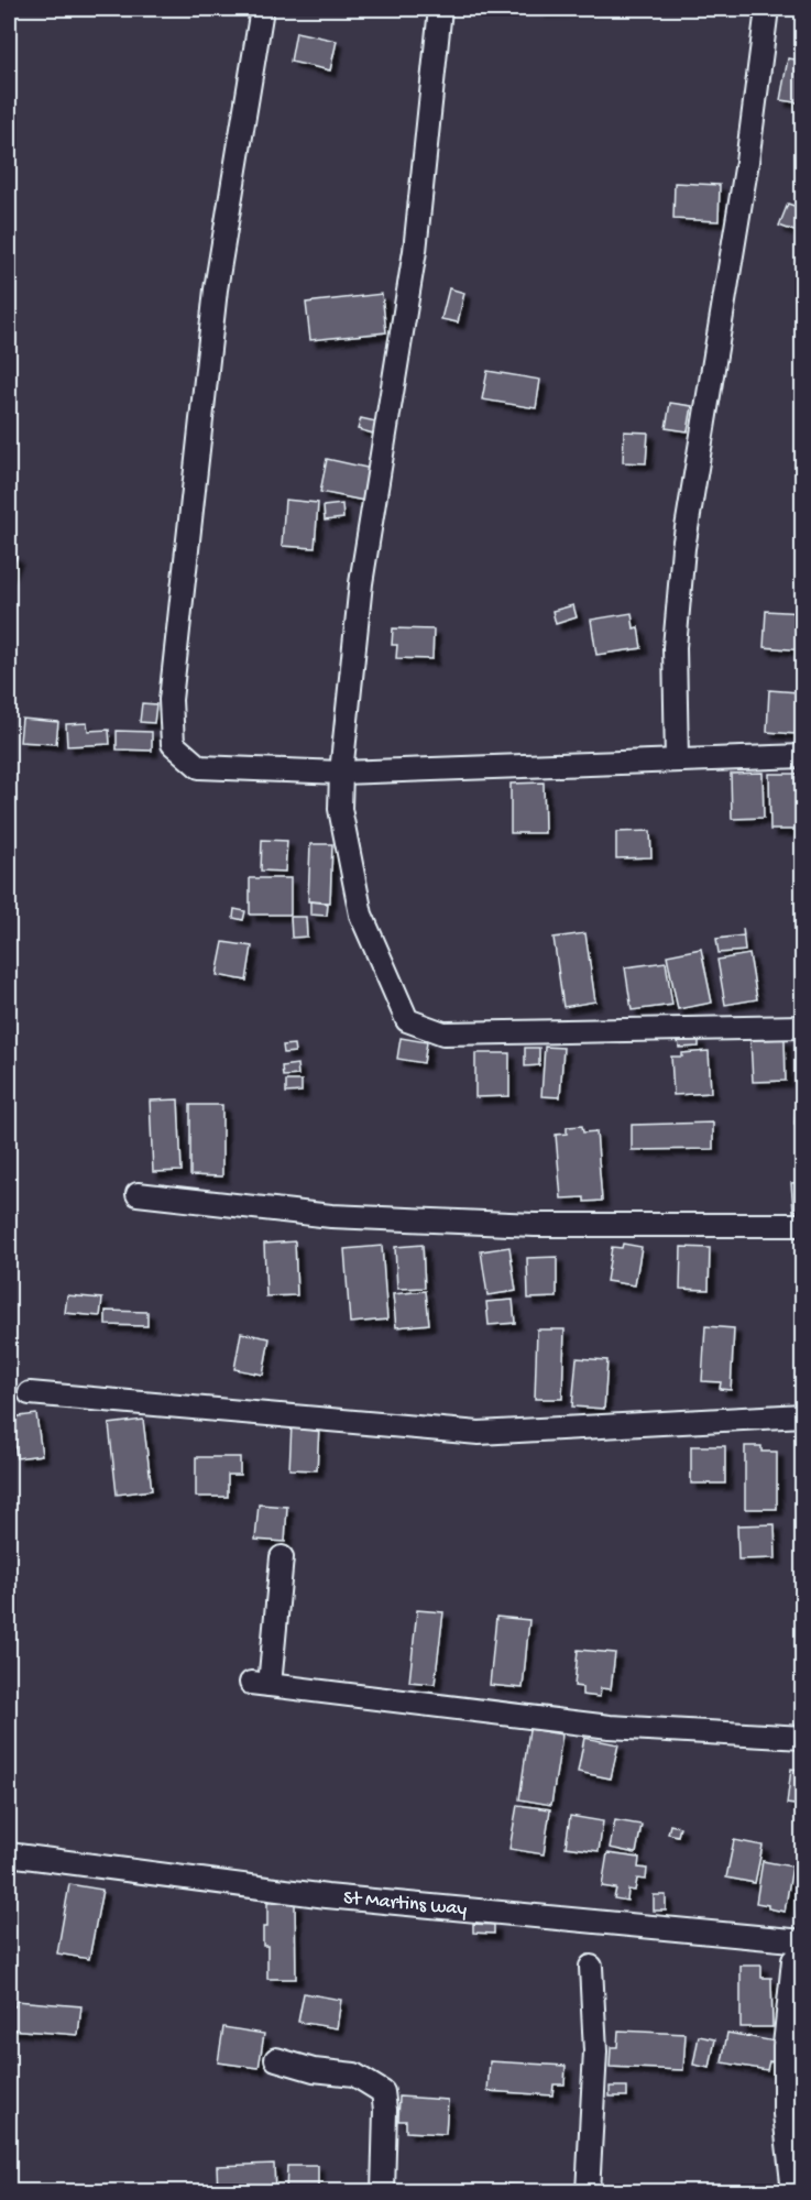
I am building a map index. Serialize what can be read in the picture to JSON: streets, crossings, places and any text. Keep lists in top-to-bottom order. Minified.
{"streets":{"street":["St Martins way"]}}
